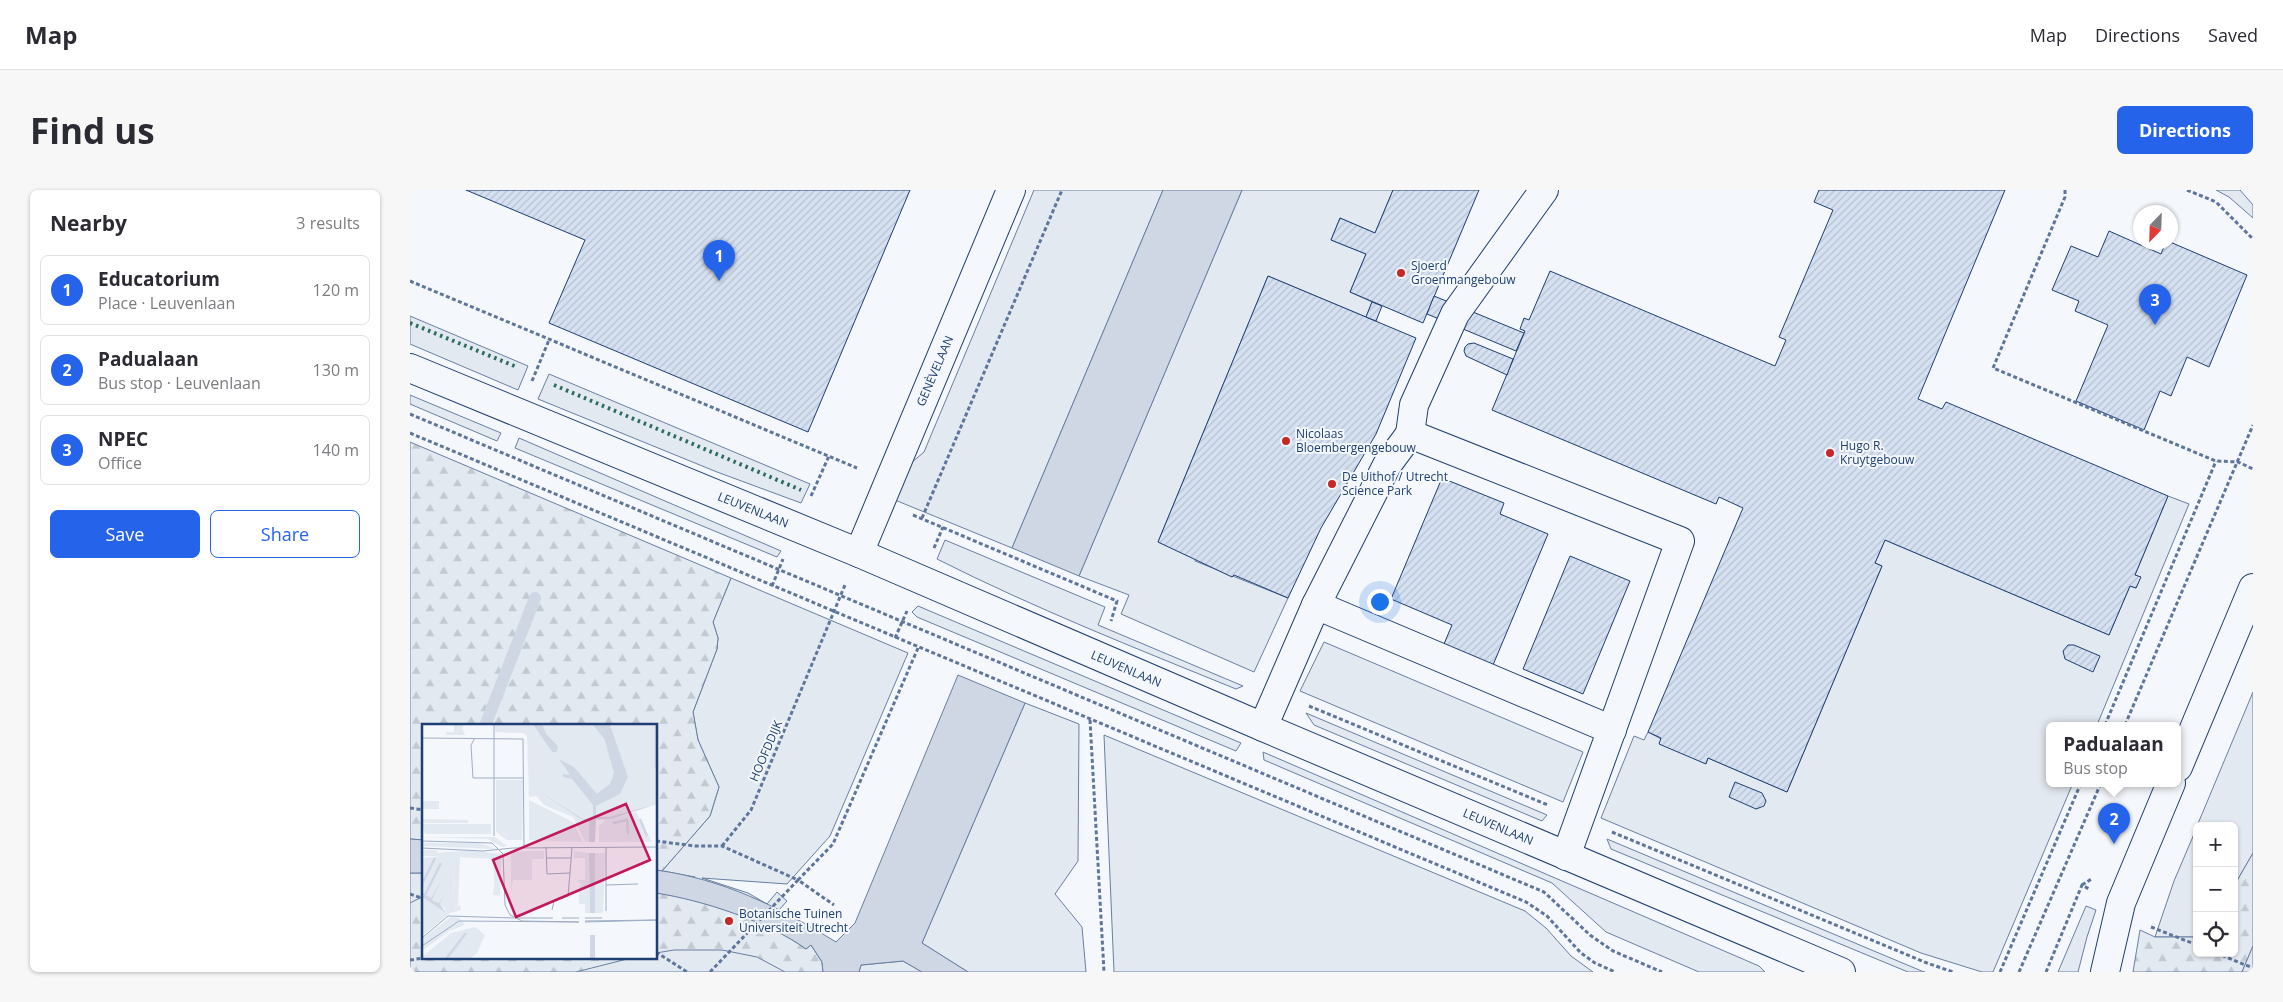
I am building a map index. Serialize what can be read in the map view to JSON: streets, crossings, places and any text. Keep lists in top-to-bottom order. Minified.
{"streets":{"main road":["GENÈVELAAN","LEUVENLAAN"],"path":["HOOFDDIJK"]},"crossings":[["GENÈVELAAN","LEUVENLAAN"]],"places":["Sjoerd Groenmangebouw","Nicolaas Bloembergengebouw","Hugo R. Kruytgebouw","De Uithof / Utrecht Science Park","Botanische Tuinen Universiteit Utrecht"],"north":"bottom left","page":{"header":"Map","nav":["Map","Directions","Saved"],"buttons":["Directions",["Save","Share"]],"title":"Find us","heading":["Nearby","3 results"],"pins":["1","3","2"],"list":[{"mark":"1","name":"Educatorium","note":"Place · Leuvenlaan","value":"120 m"},{"mark":"2","name":"Padualaan","note":"Bus stop · Leuvenlaan","value":"130 m"},{"mark":"3","name":"NPEC","note":"Office","value":"140 m"}],"popup":["Padualaan","Bus stop"],"map_buttons":["+","−"]}}
